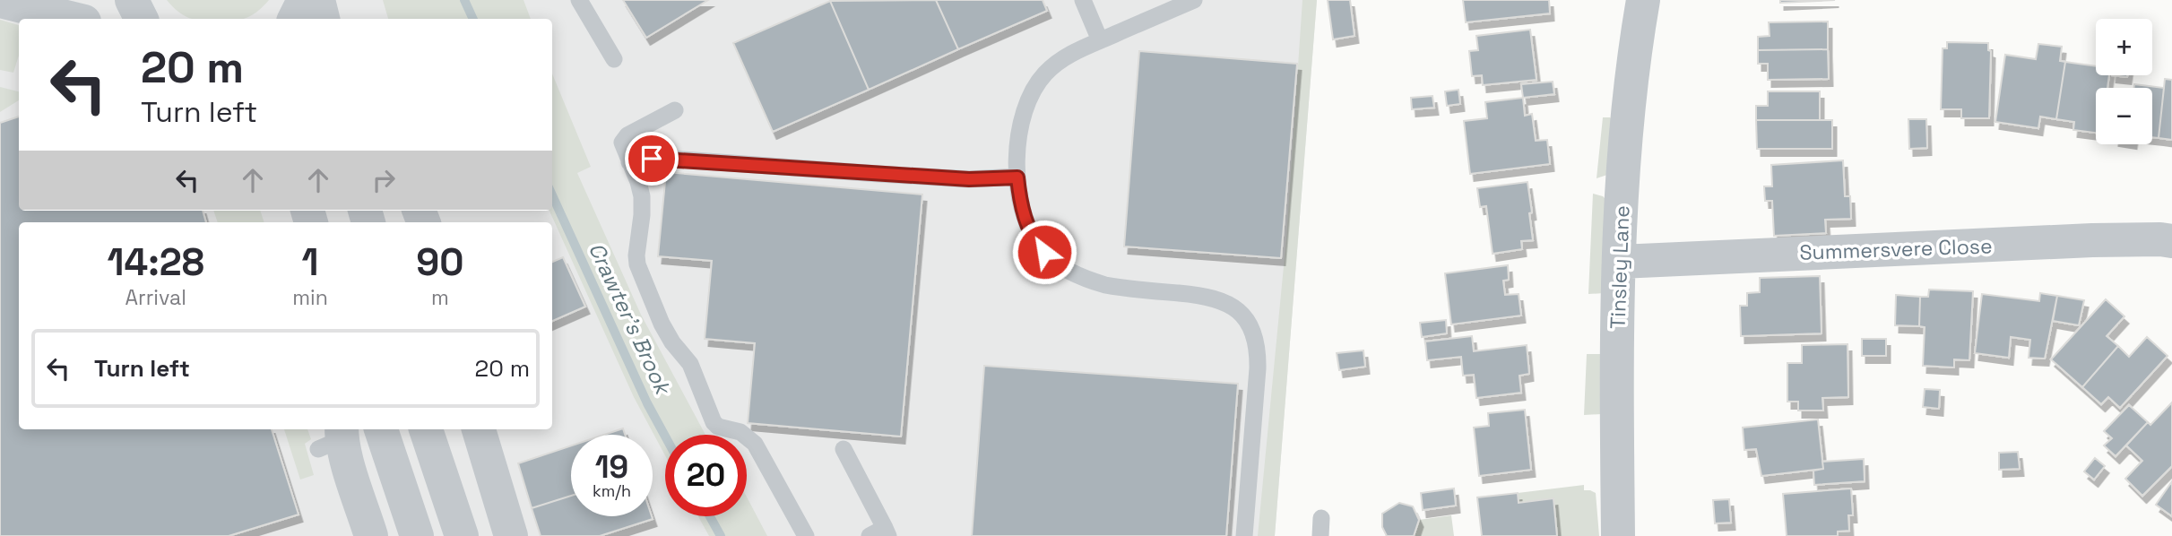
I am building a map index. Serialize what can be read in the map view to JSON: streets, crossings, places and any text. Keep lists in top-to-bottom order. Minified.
{"streets":{"street":["Summersvere Close","Tinsley Lane"]},"crossings":[["Summersvere Close","Tinsley Lane"]],"water":["Crawter's Brook"],"page":{"map_buttons":["+","−"],"turn":["20 m","Turn left"],"eta":["14:28","Arrival","1","min","90","m"],"list":[{"name":"Turn left","value":"20 m"}],"speed":"19 km/h","limit":"20"}}
